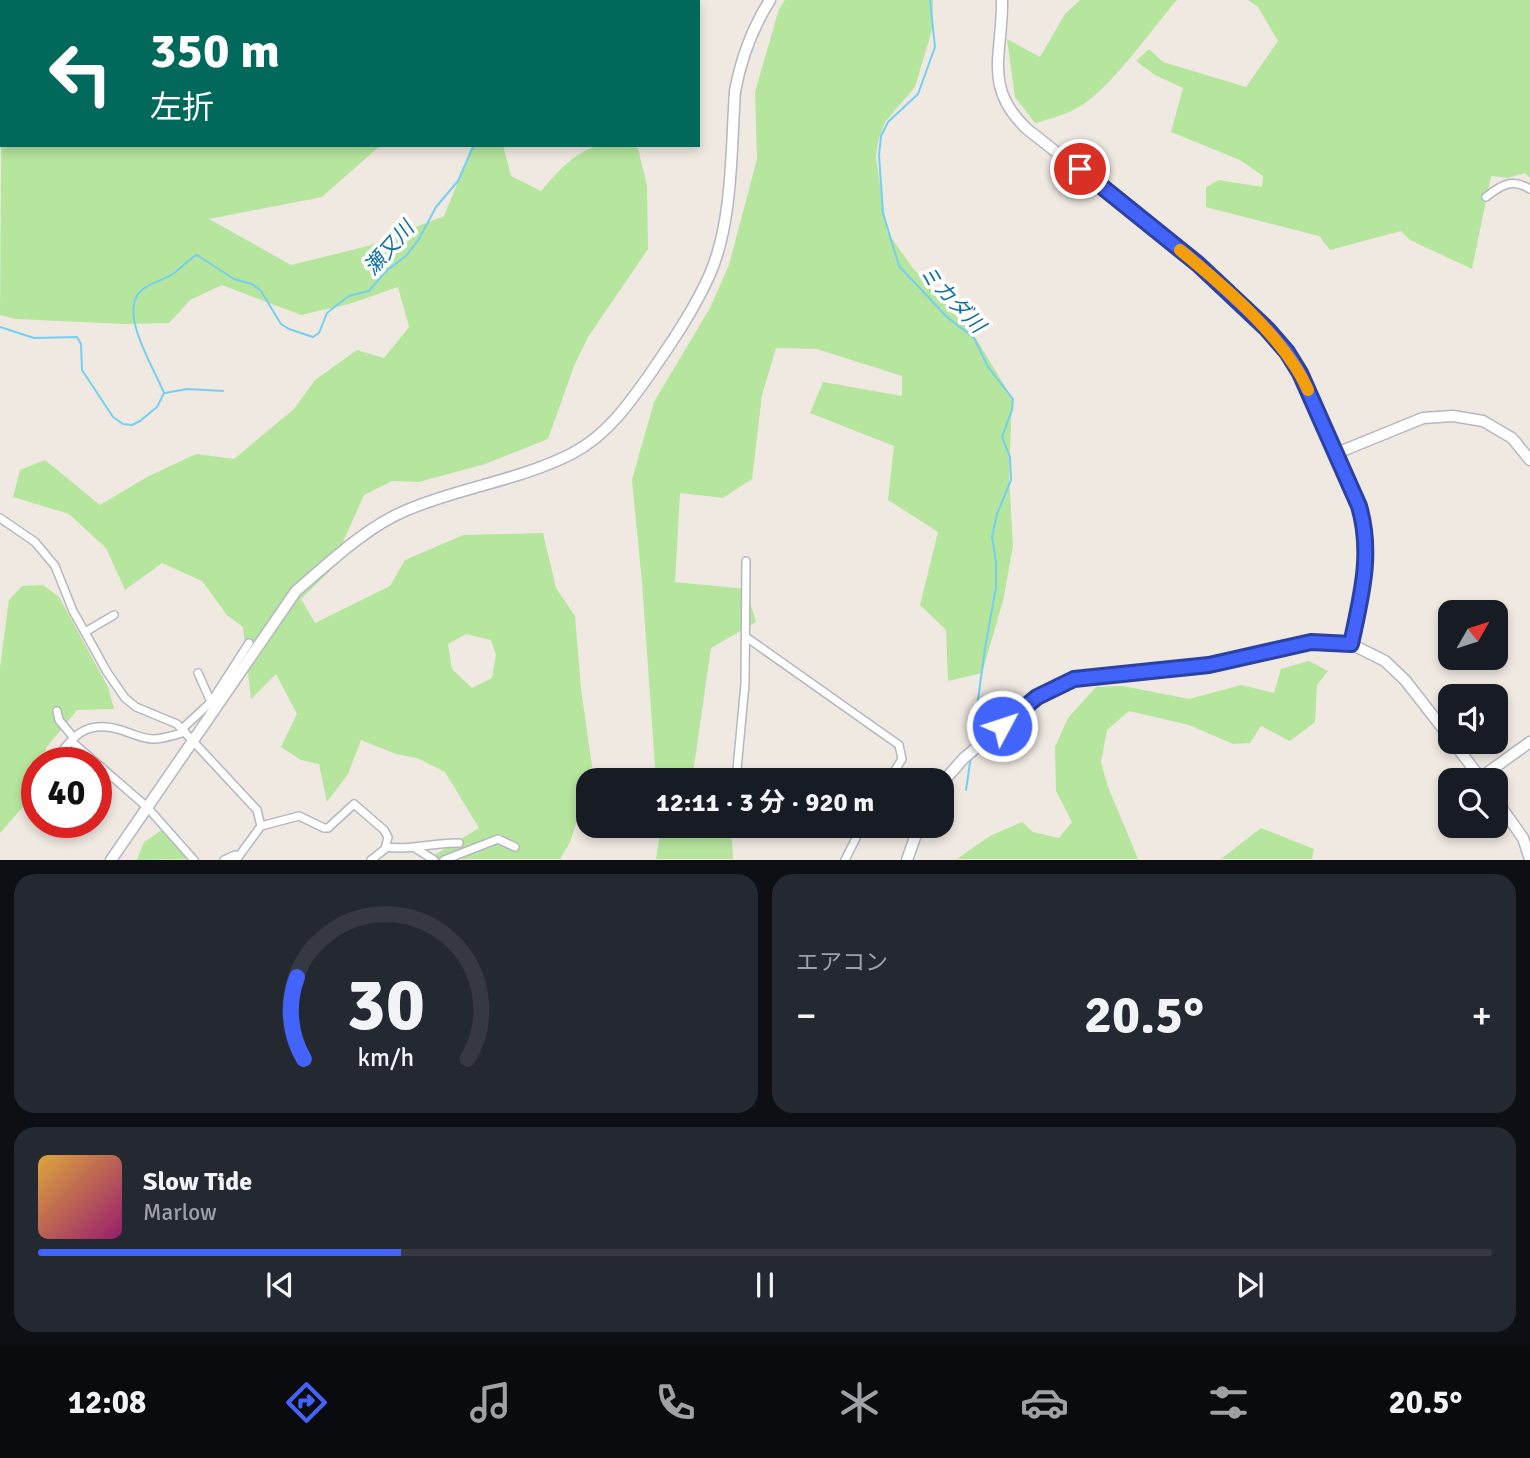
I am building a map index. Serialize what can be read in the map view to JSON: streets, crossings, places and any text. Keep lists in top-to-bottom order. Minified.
{"water":["瀬又川","ミカダ川"],"north":"top right","page":{"turn":["350 m","左折"],"limit":"40","trip":"12:11 · 3 分 · 920 m","tile":"エアコン","heat":["−","20.5°","+"],"song":["Slow Tide","Marlow"],"tabs":["12:08","20.5°"],"gauge":["30","km/h"]}}
